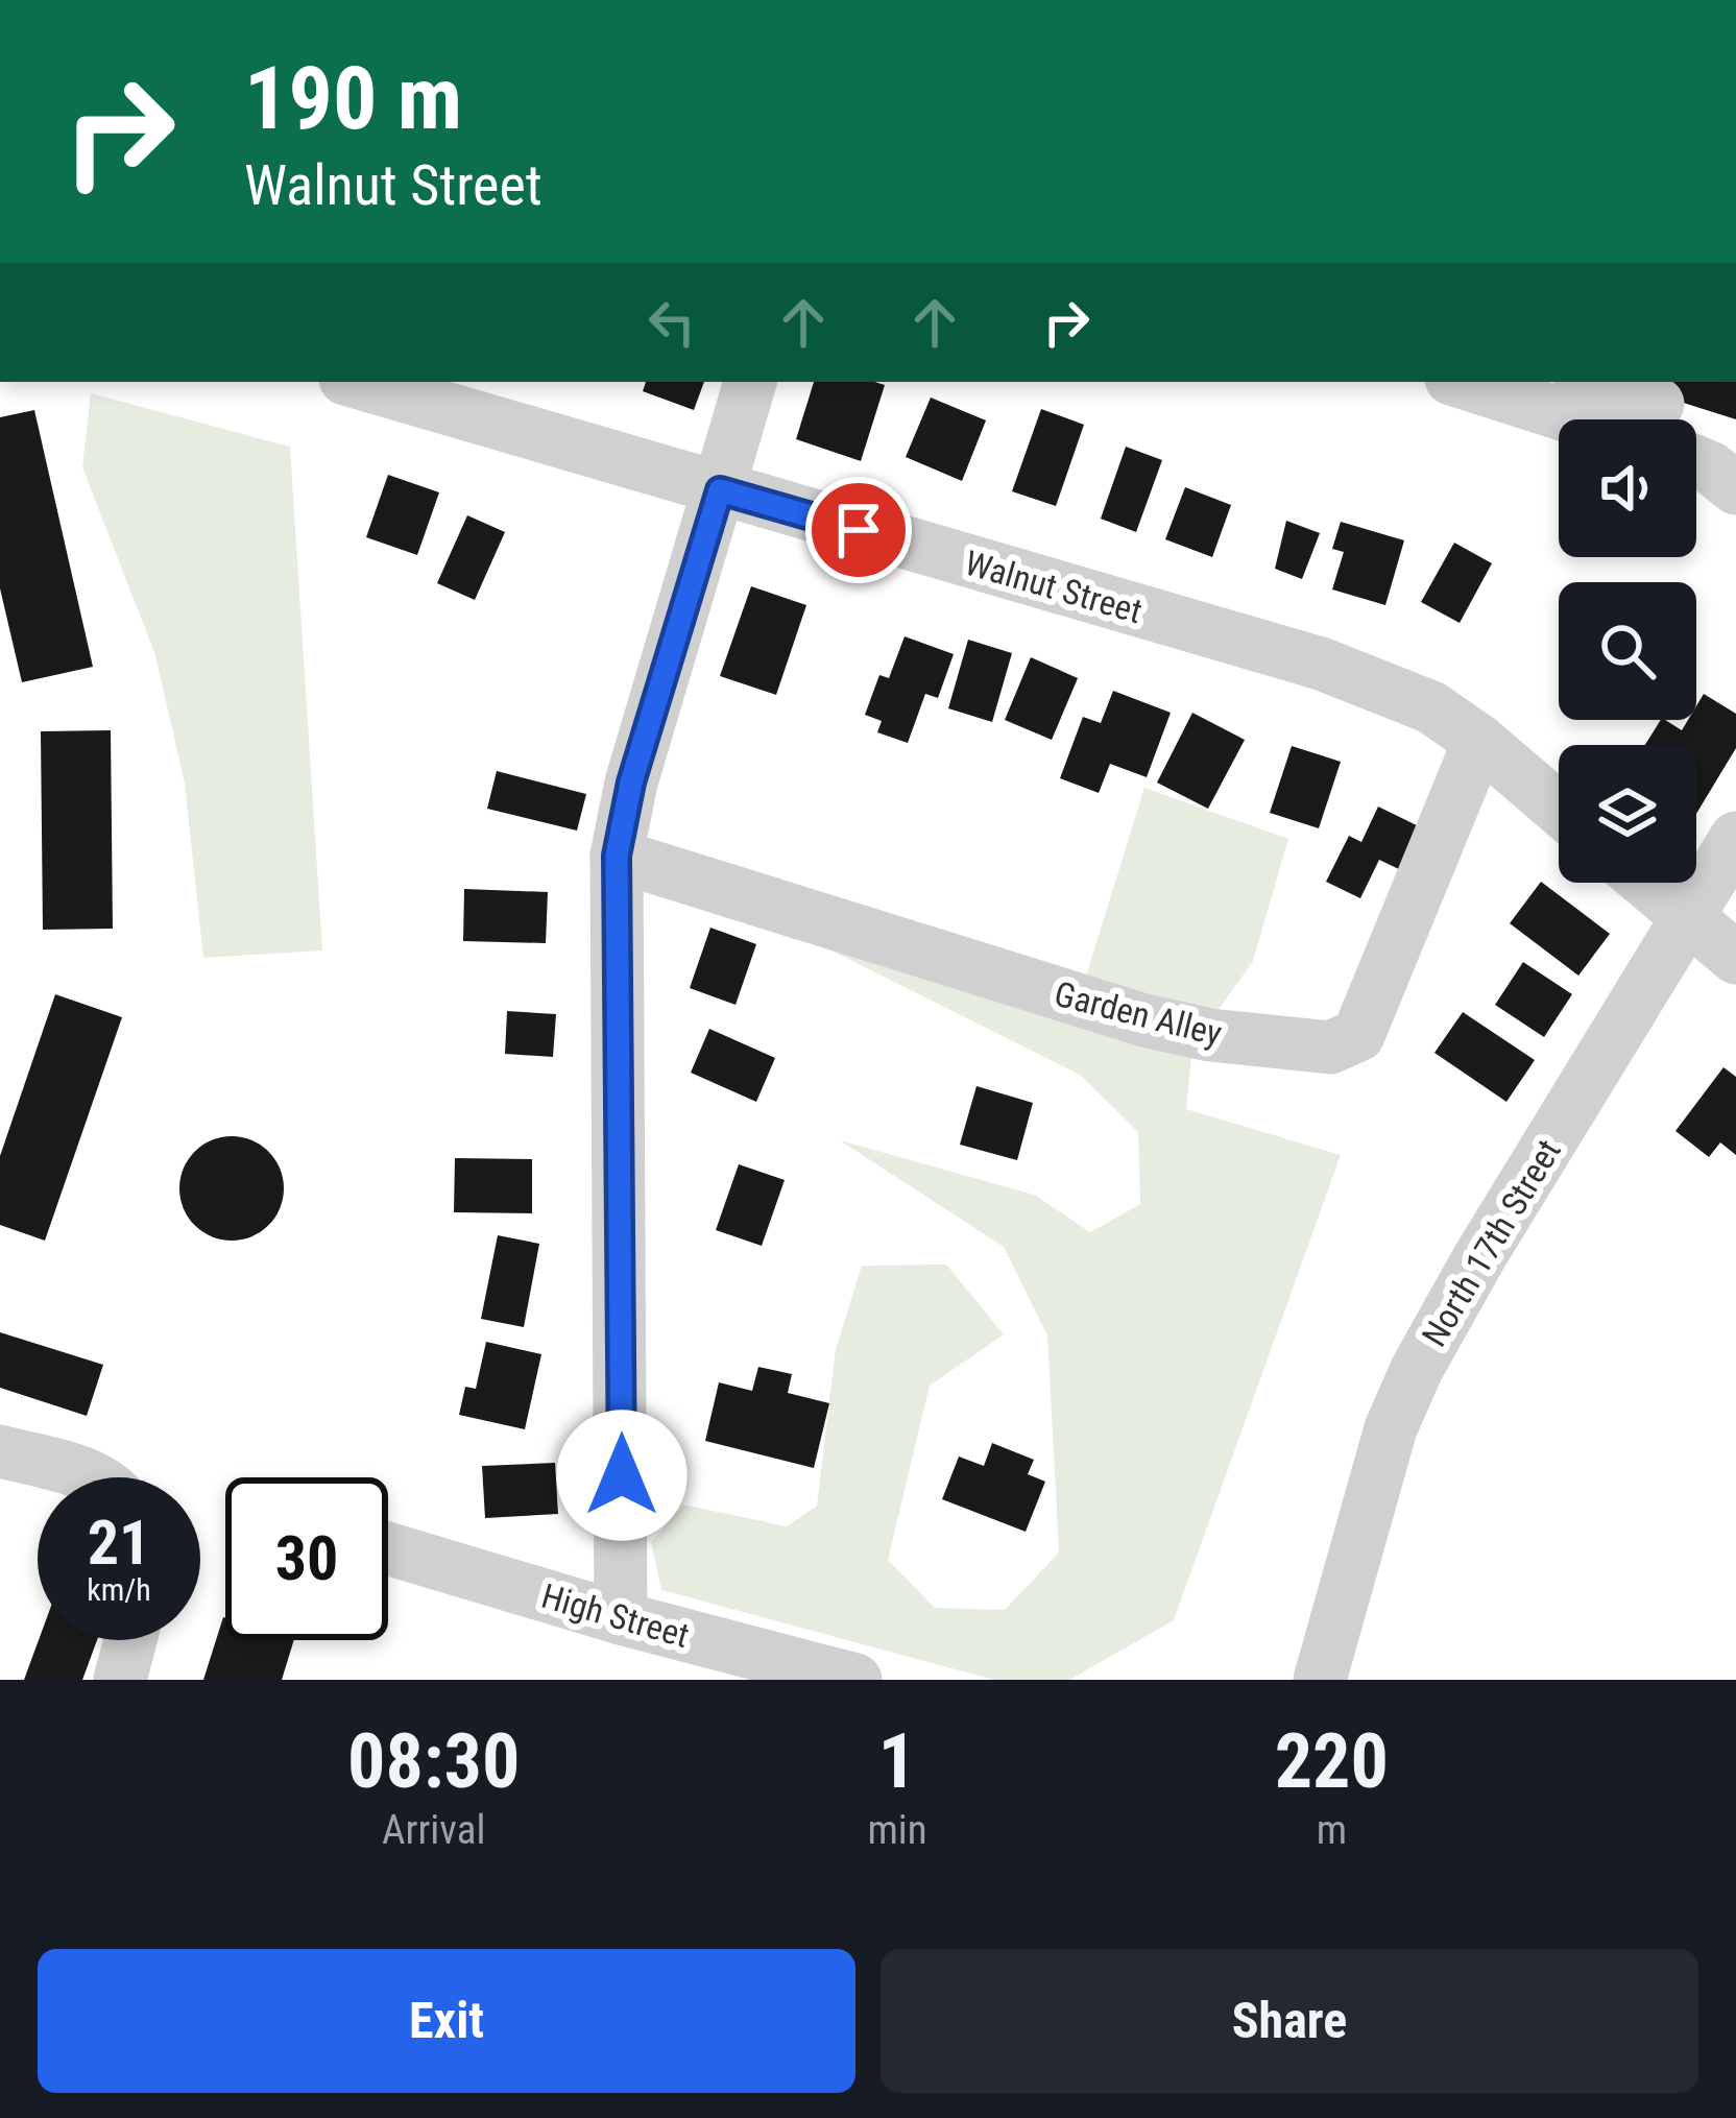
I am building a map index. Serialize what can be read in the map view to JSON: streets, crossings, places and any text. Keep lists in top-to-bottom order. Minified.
{"streets":{"street":["Walnut Street","Garden Alley","North 17th Street","High Street"]},"crossings":[["Walnut Street","Garden Alley"]],"page":{"turn":["190 m","Walnut Street"],"speed":"21 km/h","limit":"30","eta":["08:30","Arrival","1","min","220","m"],"buttons":["Exit","Share"]}}
